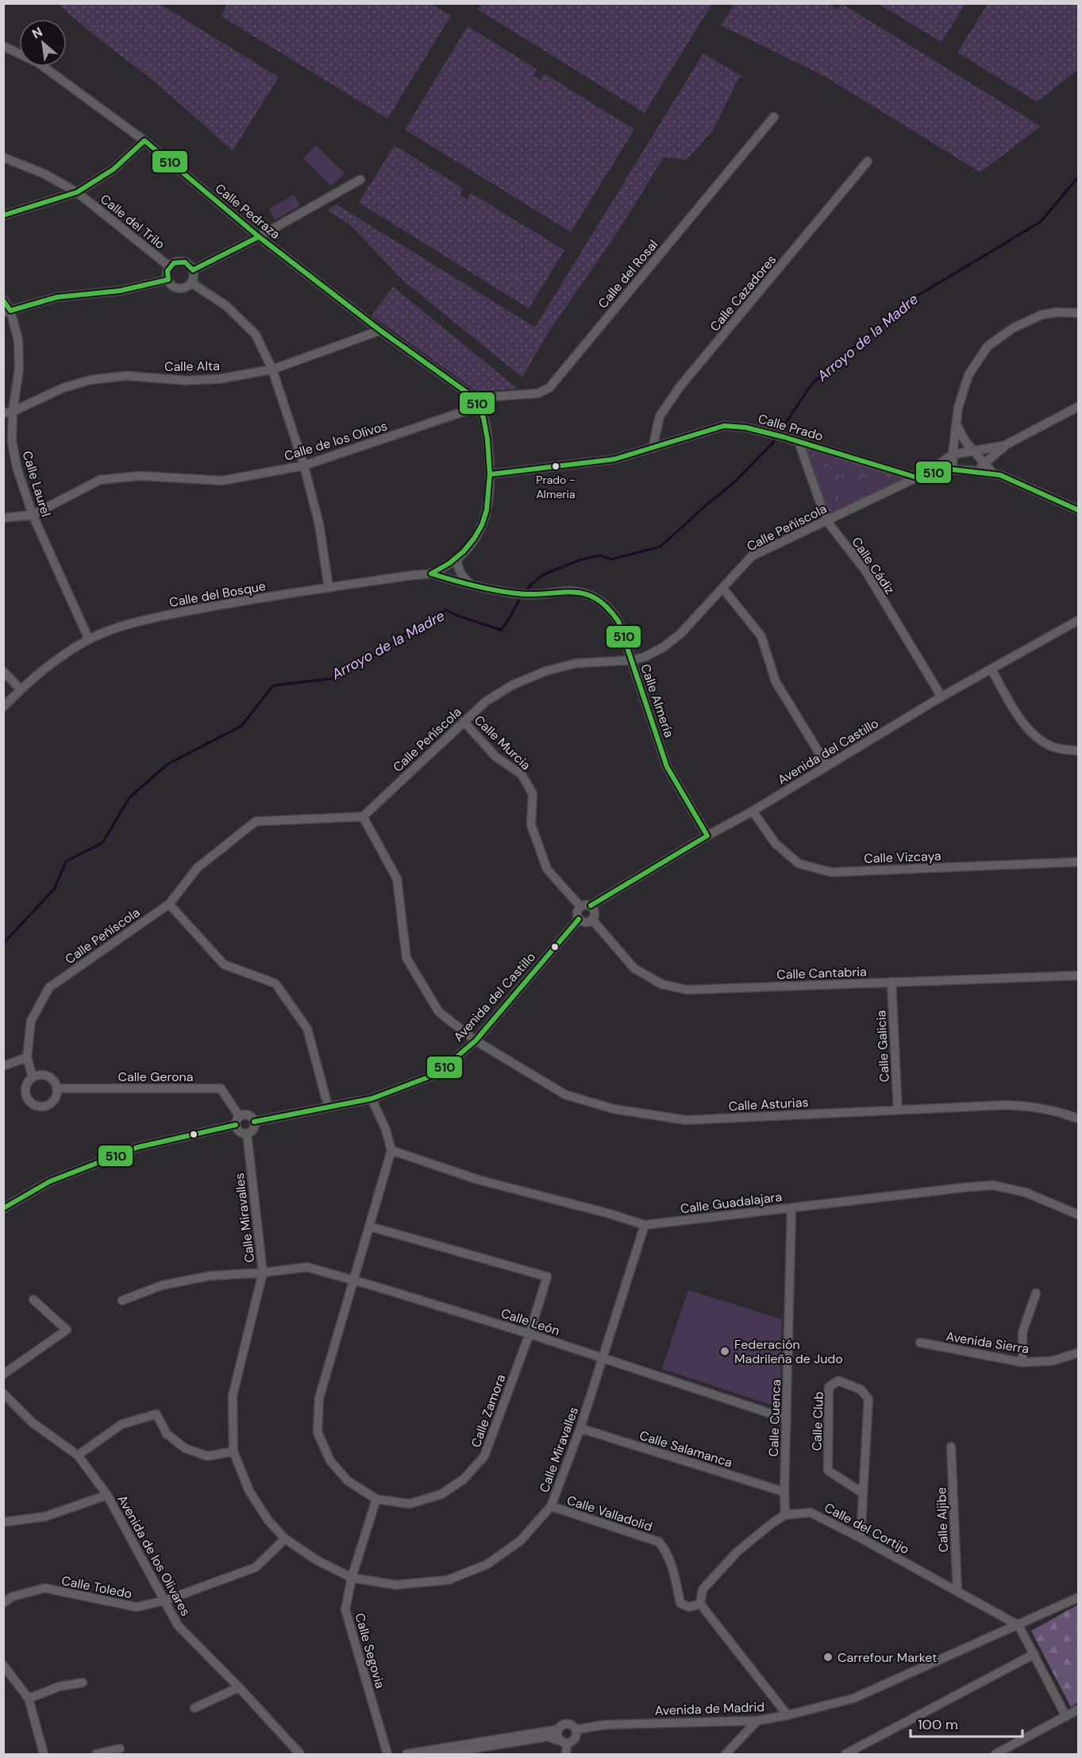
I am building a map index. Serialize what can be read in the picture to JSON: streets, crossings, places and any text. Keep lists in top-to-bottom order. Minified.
{"streets":{"street":["Calle Pedraza","Calle del Trilo","Calle del Rosal","Calle Cazadores","Calle Alta","Calle Prado","Calle de los Olivos","Calle Laurel","Calle Peñíscola","Calle Cádiz","Calle del Bosque","Calle Almería","Calle Murcia","Avenida del Castillo","Calle Vizcaya","Calle Cantabria","Calle Galicia","Calle Gerona","Calle Asturias","Calle Guadalajara","Calle Miravalles","Calle León","Avenida Sierra","Calle Zamora","Calle Cuenca","Calle Club","Calle Salamanca","Calle Valladolid","Calle Aljibe","Calle del Cortijo","Avenida de los Olivares","Calle Toledo","Calle Segovia","Avenida de Madrid"]},"crossings":[["Calle Pedraza","Calle del Rosal"],["Calle Pedraza","Calle Alta"],["Calle Pedraza","Calle del Bosque"],["Calle del Rosal","Calle del Bosque"],["Calle Cazadores","Calle Prado"],["Calle Alta","Calle Laurel"],["Calle Prado","Calle Peñíscola"],["Calle Prado","Calle Cádiz"],["Calle Prado","Calle del Bosque"],["Calle de los Olivos","Calle Laurel"],["Calle de los Olivos","Calle del Bosque"],["Calle Laurel","Calle del Bosque"],["Calle Peñíscola","Calle Cádiz"],["Calle Peñíscola","Calle Almería"],["Calle Peñíscola","Calle Murcia"],["Calle Peñíscola","Calle Gerona"],["Calle Peñíscola","Calle Asturias"],["Calle Cádiz","Avenida del Castillo"],["Calle del Bosque","Calle Almería"],["Calle Almería","Avenida del Castillo"],["Calle Murcia","Avenida del Castillo"],["Calle Murcia","Calle Cantabria"],["Avenida del Castillo","Calle Vizcaya"],["Avenida del Castillo","Calle Cantabria"],["Avenida del Castillo","Calle Gerona"],["Avenida del Castillo","Calle Asturias"],["Avenida del Castillo","Calle Miravalles"],["Calle Cantabria","Calle Galicia"],["Calle Galicia","Calle Asturias"],["Calle Gerona","Calle Miravalles"],["Calle Guadalajara","Calle Miravalles"],["Calle Guadalajara","Calle Zamora"],["Calle Guadalajara","Calle Cuenca"],["Calle Miravalles","Calle León"],["Calle Miravalles","Calle Salamanca"],["Calle Miravalles","Calle Valladolid"],["Calle Miravalles","Calle Toledo"],["Calle Miravalles","Calle Segovia"],["Calle León","Calle Zamora"],["Calle León","Calle Cuenca"],["Calle Zamora","Calle Segovia"],["Calle Cuenca","Calle Salamanca"],["Calle Cuenca","Calle del Cortijo"],["Calle Club","Calle del Cortijo"],["Calle Valladolid","Calle del Cortijo"],["Calle Aljibe","Calle del Cortijo"],["Calle del Cortijo","Avenida de Madrid"],["Avenida de los Olivares","Calle Toledo"]],"water":["Arroyo de la Madre"],"places":["Prado - Almeria","Federación Madrileña de Judo","Carrefour Market"],"lines":["transit line 510"],"scale_bar":"100 m","north":"top left"}
